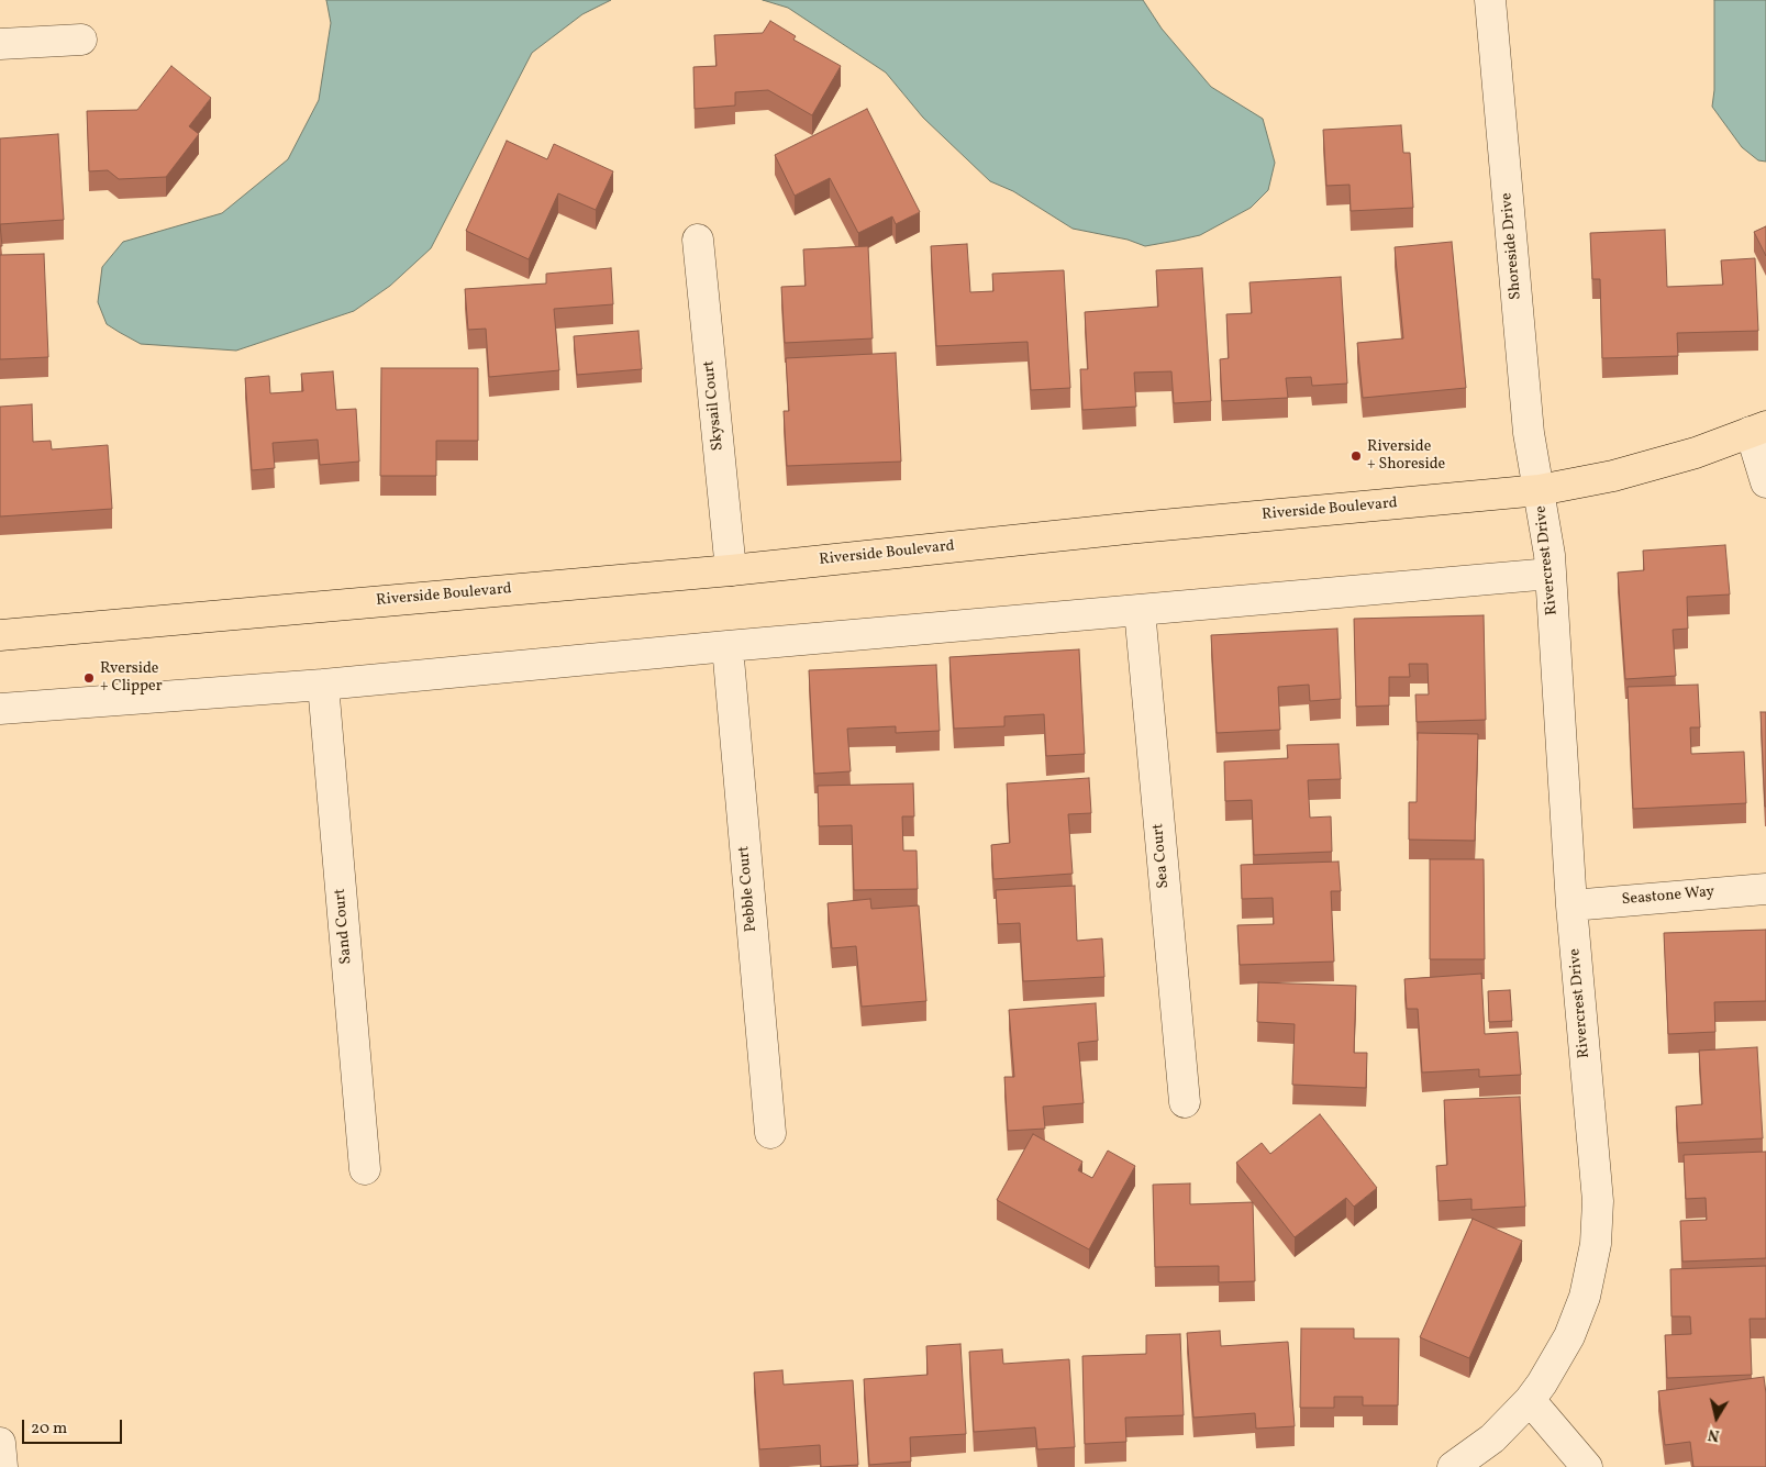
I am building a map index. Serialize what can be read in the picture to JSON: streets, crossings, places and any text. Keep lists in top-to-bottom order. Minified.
{"streets":{"main road":["Riverside Boulevard"],"street":["Shoreside Drive","Skysail Court","Rivercrest Drive","Sea Court","Pebble Court","Seastone Way","Sand Court"]},"crossings":[["Shoreside Drive","Riverside Boulevard"],["Shoreside Drive","Rivercrest Drive"],["Skysail Court","Riverside Boulevard"],["Riverside Boulevard","Rivercrest Drive"],["Rivercrest Drive","Seastone Way"]],"places":["Riverside + Shoreside","Rverside + Clipper"],"scale_bar":"20 m","north":"bottom"}
